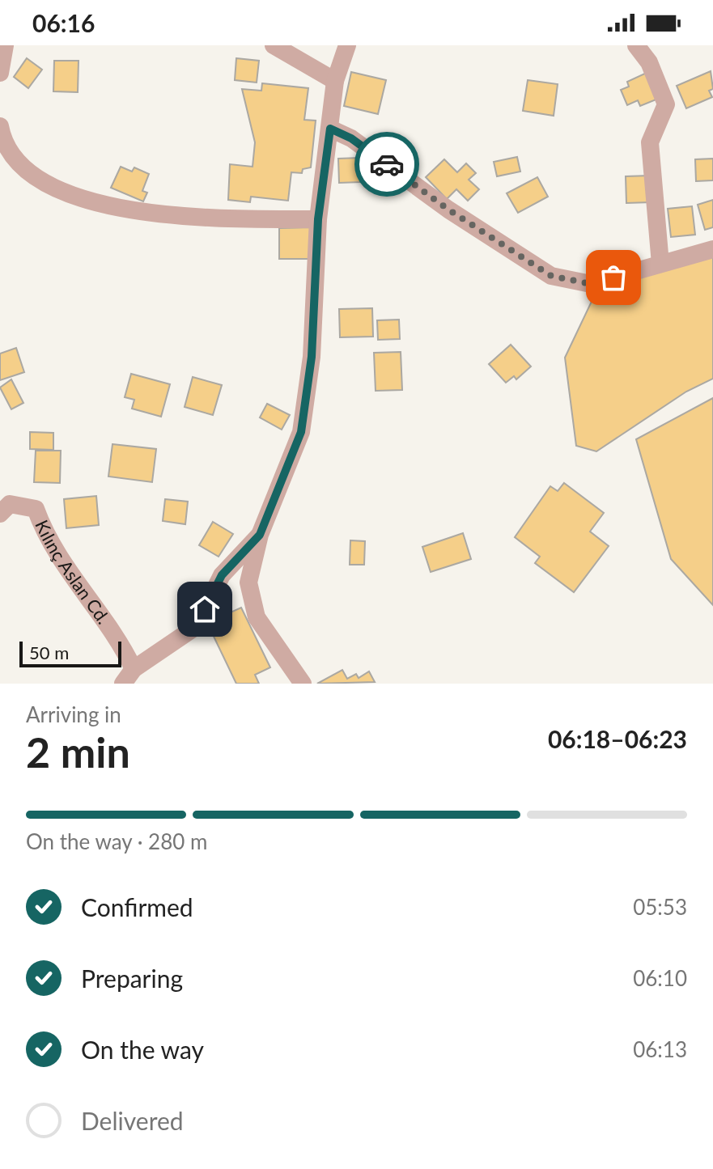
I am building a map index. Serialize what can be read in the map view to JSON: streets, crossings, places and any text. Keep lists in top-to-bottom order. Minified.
{"streets":{"street":["Kılınç Aslan Cd."]},"scale_bar":"50 m","page":{"status":"06:16","scale":"50 m","heading":["2 min","Arriving in","06:18–06:23"],"bar":"On the way · 280 m","list":[["Confirmed","05:53"],["Preparing","06:10"],["On the way","06:13"],"Delivered"]}}
